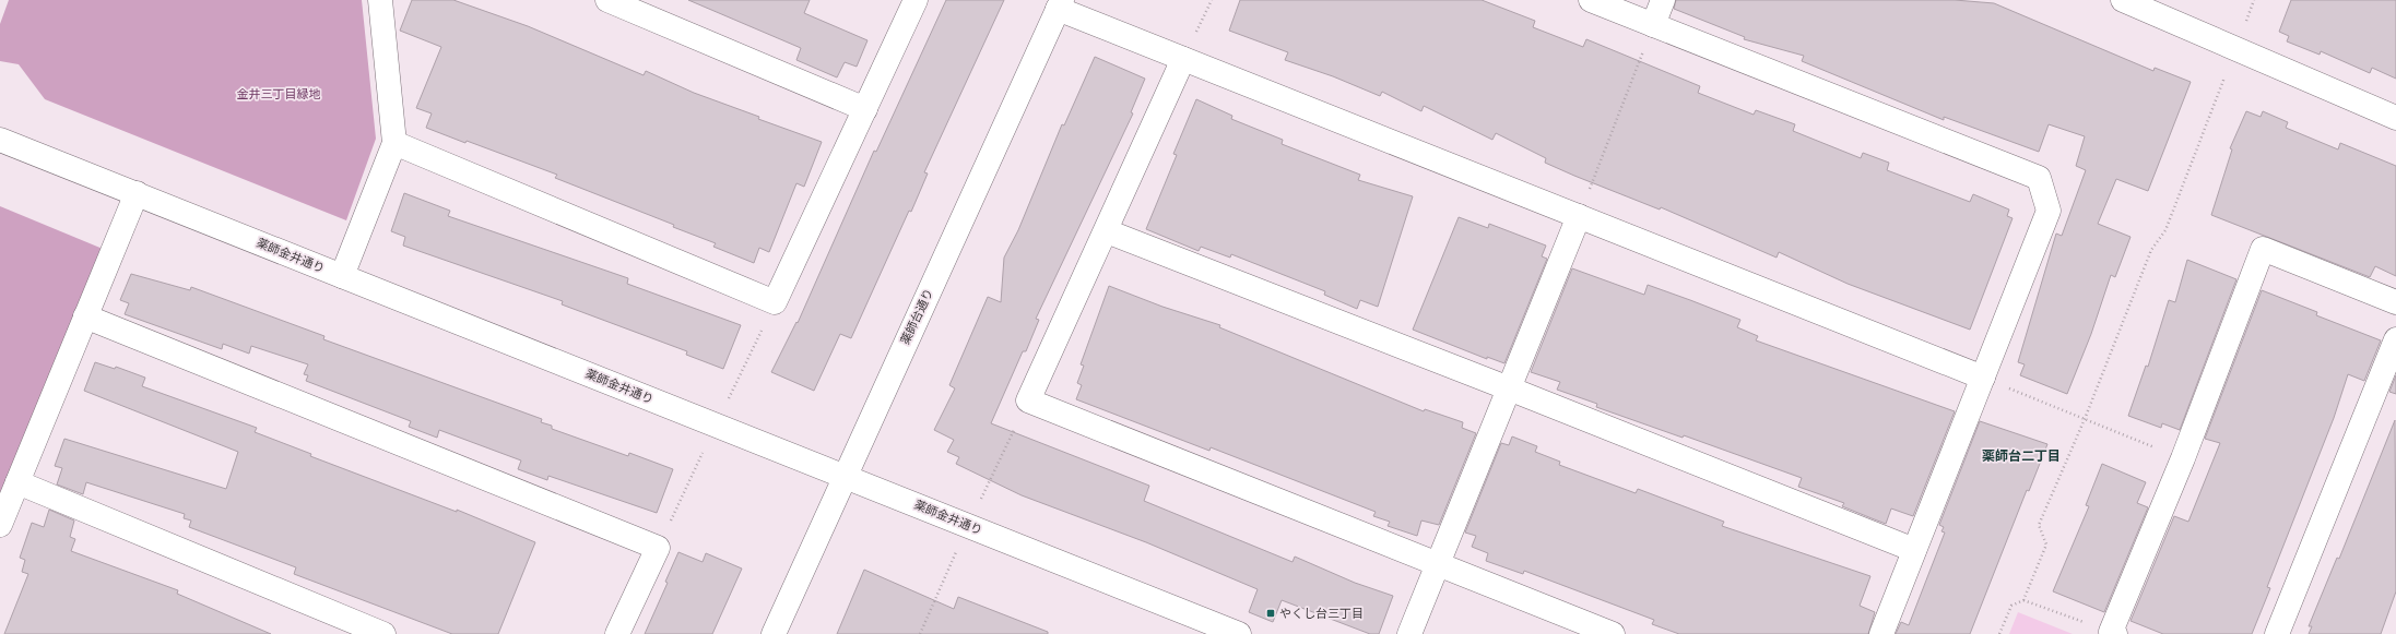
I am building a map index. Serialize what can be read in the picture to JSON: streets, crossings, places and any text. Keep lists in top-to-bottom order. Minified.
{"streets":{"street":["薬師金井通り","薬師台通り"]},"crossings":[["薬師金井通り","薬師台通り"]],"districts":["薬師台二丁目"],"parks":["金井三丁目緑地"],"places":{"transit":["やくし台三丁目"]}}
